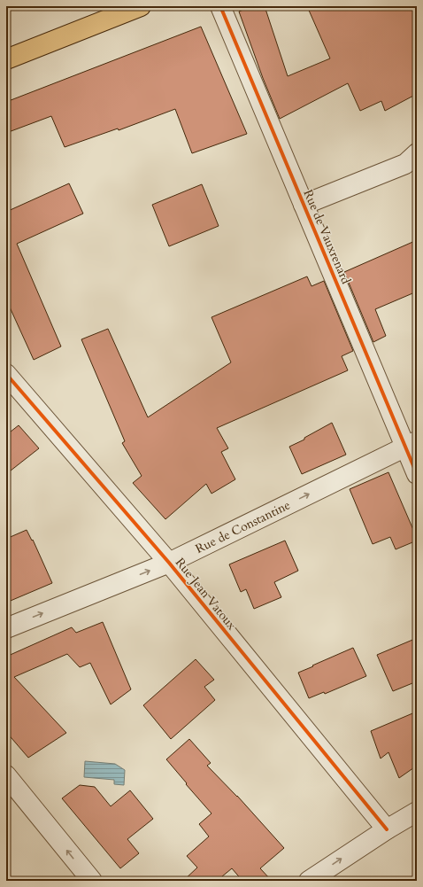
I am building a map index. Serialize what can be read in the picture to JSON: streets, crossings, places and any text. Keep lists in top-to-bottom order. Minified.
{"streets":{"street":["Rue de Vauxrenard","Rue de Constantine","Rue Jean Vatoux"]},"crossings":[["Rue de Vauxrenard","Rue de Constantine"],["Rue de Constantine","Rue Jean Vatoux"]],"one_way":["Rue de Constantine"]}
